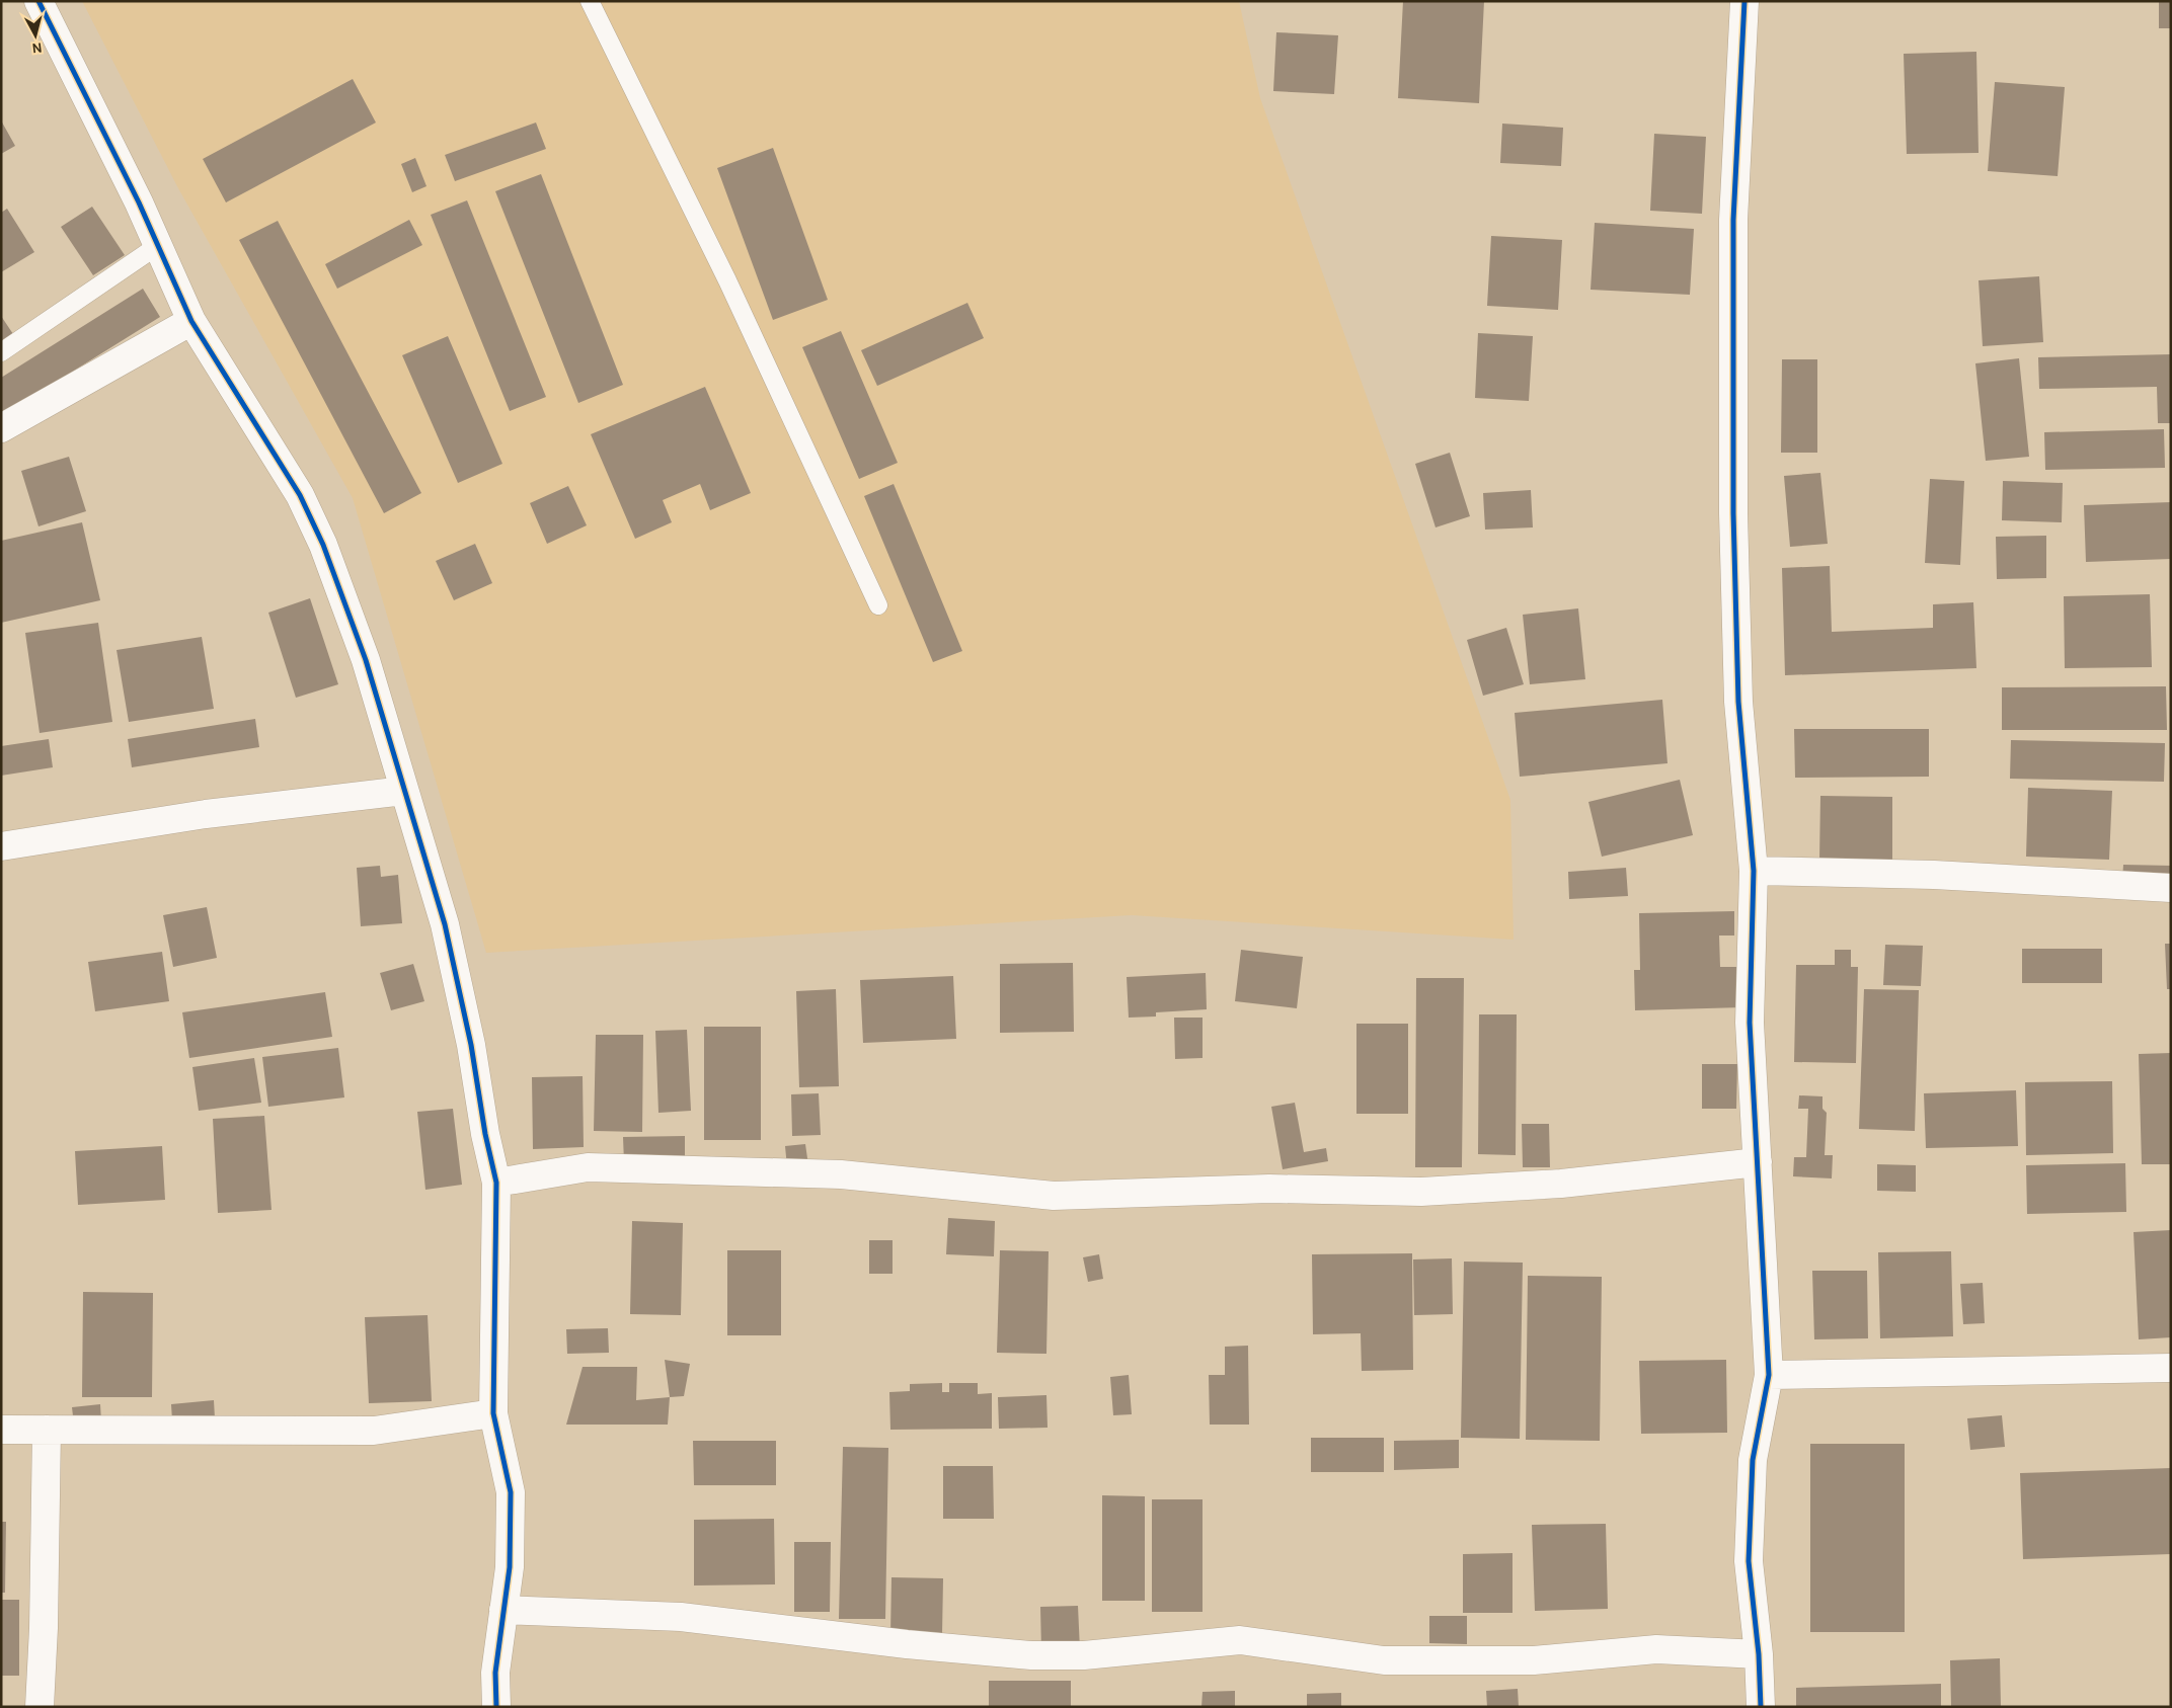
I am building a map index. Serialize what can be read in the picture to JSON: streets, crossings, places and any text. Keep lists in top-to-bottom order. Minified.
{"north":"bottom"}
